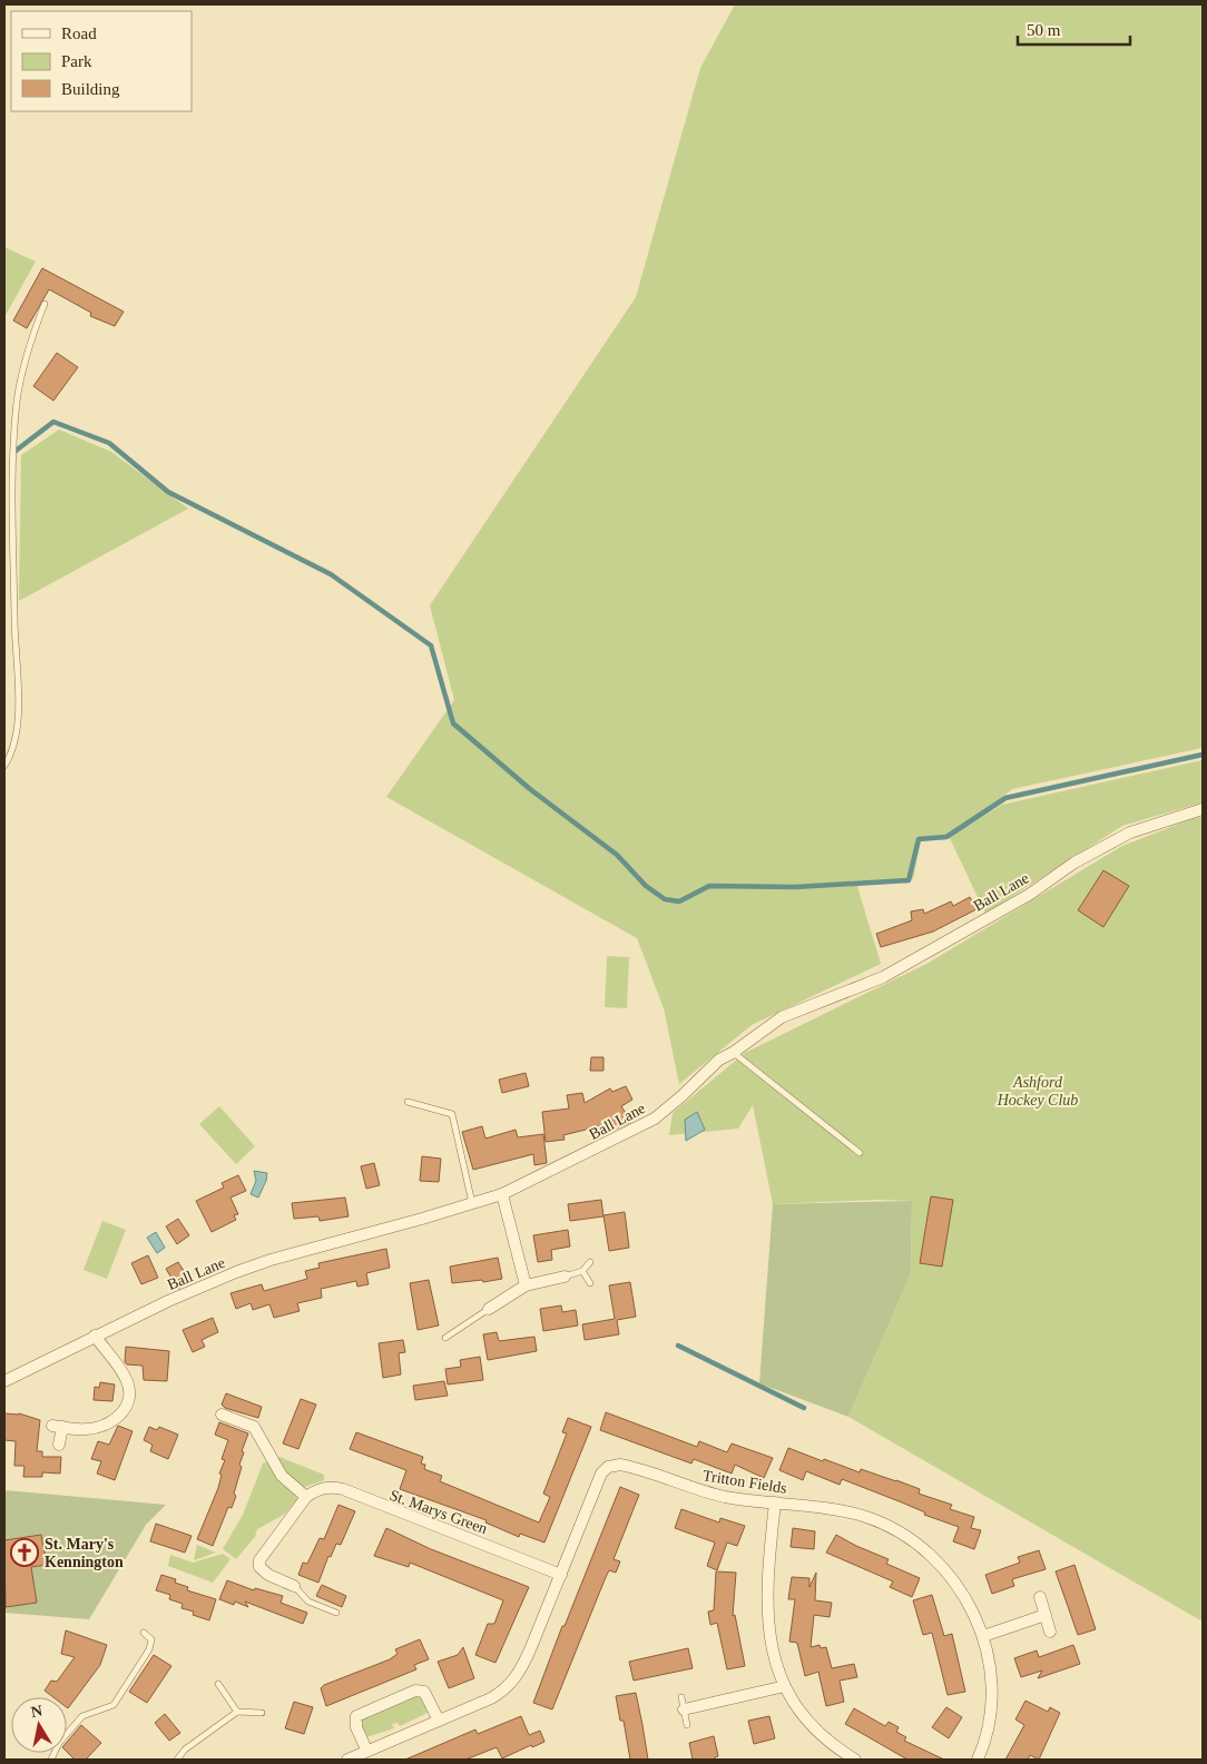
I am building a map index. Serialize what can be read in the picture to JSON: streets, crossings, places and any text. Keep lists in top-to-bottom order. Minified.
{"streets":{"street":["Ball Lane","Tritton Fields","St. Marys Green"]},"crossings":[["Tritton Fields","St. Marys Green"]],"parks":["Ashford Hockey Club"],"places":{"church":["St. Mary's Kennington"]},"legend":["Road","Park","Building"],"scale_bar":"50 m","north":"top"}
